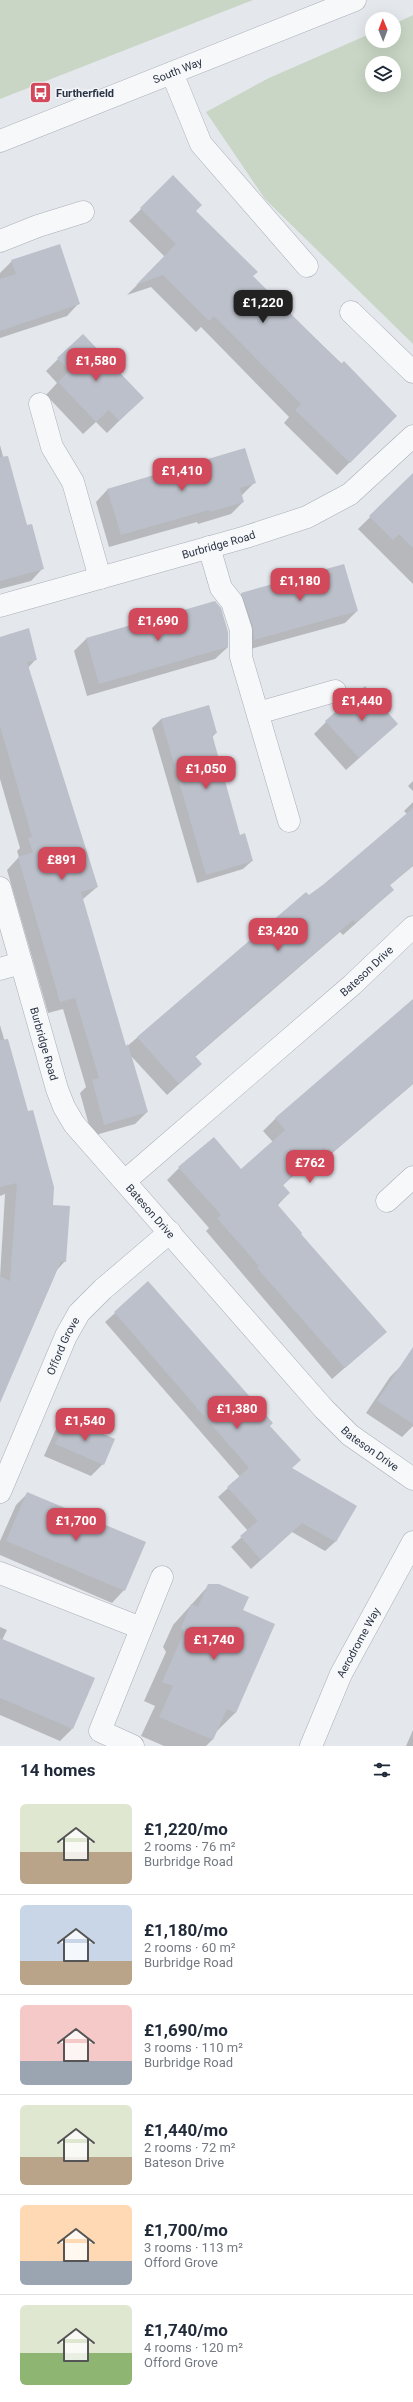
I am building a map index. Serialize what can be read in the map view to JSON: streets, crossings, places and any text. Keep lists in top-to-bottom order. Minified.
{"streets":{"street":["South Way","Burbridge Road","Bateson Drive","Offord Grove","Aerodrome Way"]},"crossings":[["Burbridge Road","Bateson Drive"],["Bateson Drive","Offord Grove"]],"places":{"bus stop":["Furtherfield"]},"north":"top","page":{"price":["£1,220","£1,580","£1,410","£1,180","£1,690","£1,440","£1,050","£891","£3,420","£762","£1,380","£1,540","£1,700","£1,740"],"heading":"14 homes","list":[{"name":"£1,220/mo","note":"2 rooms · 76 m² · Burbridge Road"},{"name":"£1,180/mo","note":"2 rooms · 60 m² · Burbridge Road"},{"name":"£1,690/mo","note":"3 rooms · 110 m² · Burbridge Road"},{"name":"£1,440/mo","note":"2 rooms · 72 m² · Bateson Drive"},{"name":"£1,700/mo","note":"3 rooms · 113 m² · Offord Grove"},{"name":"£1,740/mo","note":"4 rooms · 120 m² · Offord Grove"}]}}
